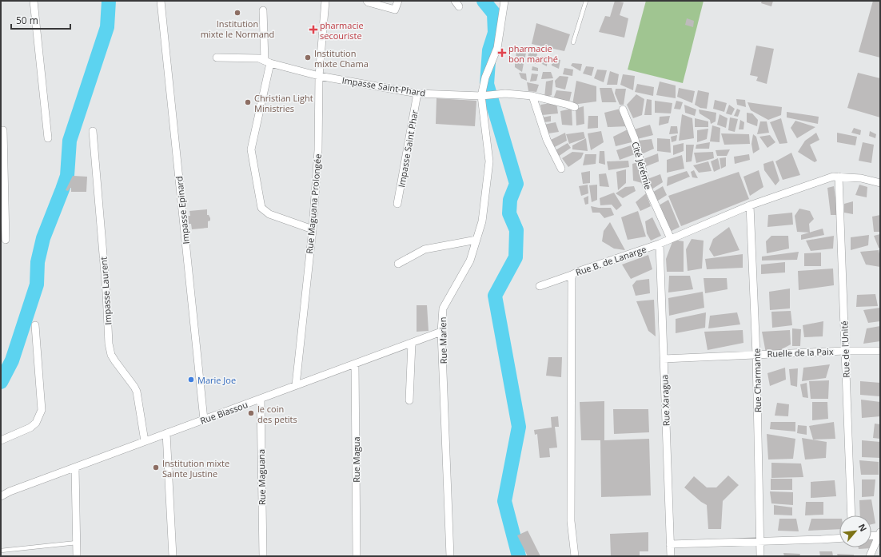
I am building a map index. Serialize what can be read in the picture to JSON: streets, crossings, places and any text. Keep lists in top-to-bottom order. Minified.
{"streets":{"street":["Impasse Saint-Phard","Impasse Saint Phar","Cité Jérémie","Rue Maguana Prolongée","Impasse Epinard","Rue B. de Lanarge","Impasse Laurent","Rue Marien","Rue de l'Unité","Ruelle de la Paix","Rue Charmante","Rue Xaragua","Rue Biassou","Rue Magua","Rue Maguana"]},"crossings":[["Impasse Saint-Phard","Impasse Saint Phar"],["Impasse Saint-Phard","Rue Maguana Prolongée"],["Impasse Saint-Phard","Rue Marien"],["Cité Jérémie","Rue B. de Lanarge"],["Rue Maguana Prolongée","Rue Biassou"],["Impasse Epinard","Rue Biassou"],["Rue B. de Lanarge","Rue de l'Unité"],["Rue B. de Lanarge","Rue Charmante"],["Rue B. de Lanarge","Rue Xaragua"],["Impasse Laurent","Rue Biassou"],["Rue Marien","Rue Biassou"],["Rue de l'Unité","Ruelle de la Paix"],["Ruelle de la Paix","Rue Charmante"],["Ruelle de la Paix","Rue Xaragua"],["Rue Biassou","Rue Magua"],["Rue Biassou","Rue Maguana"]],"places":{"other":["Institution mixte le Normand","Institution mixte Chama","Christian Light Ministries","Marie Joe","le coin des petits","Institution mixte Sainte Justine"],"health":["pharmacie secouriste","pharmacie bon marché"]},"scale_bar":"50 m","north":"top right"}
